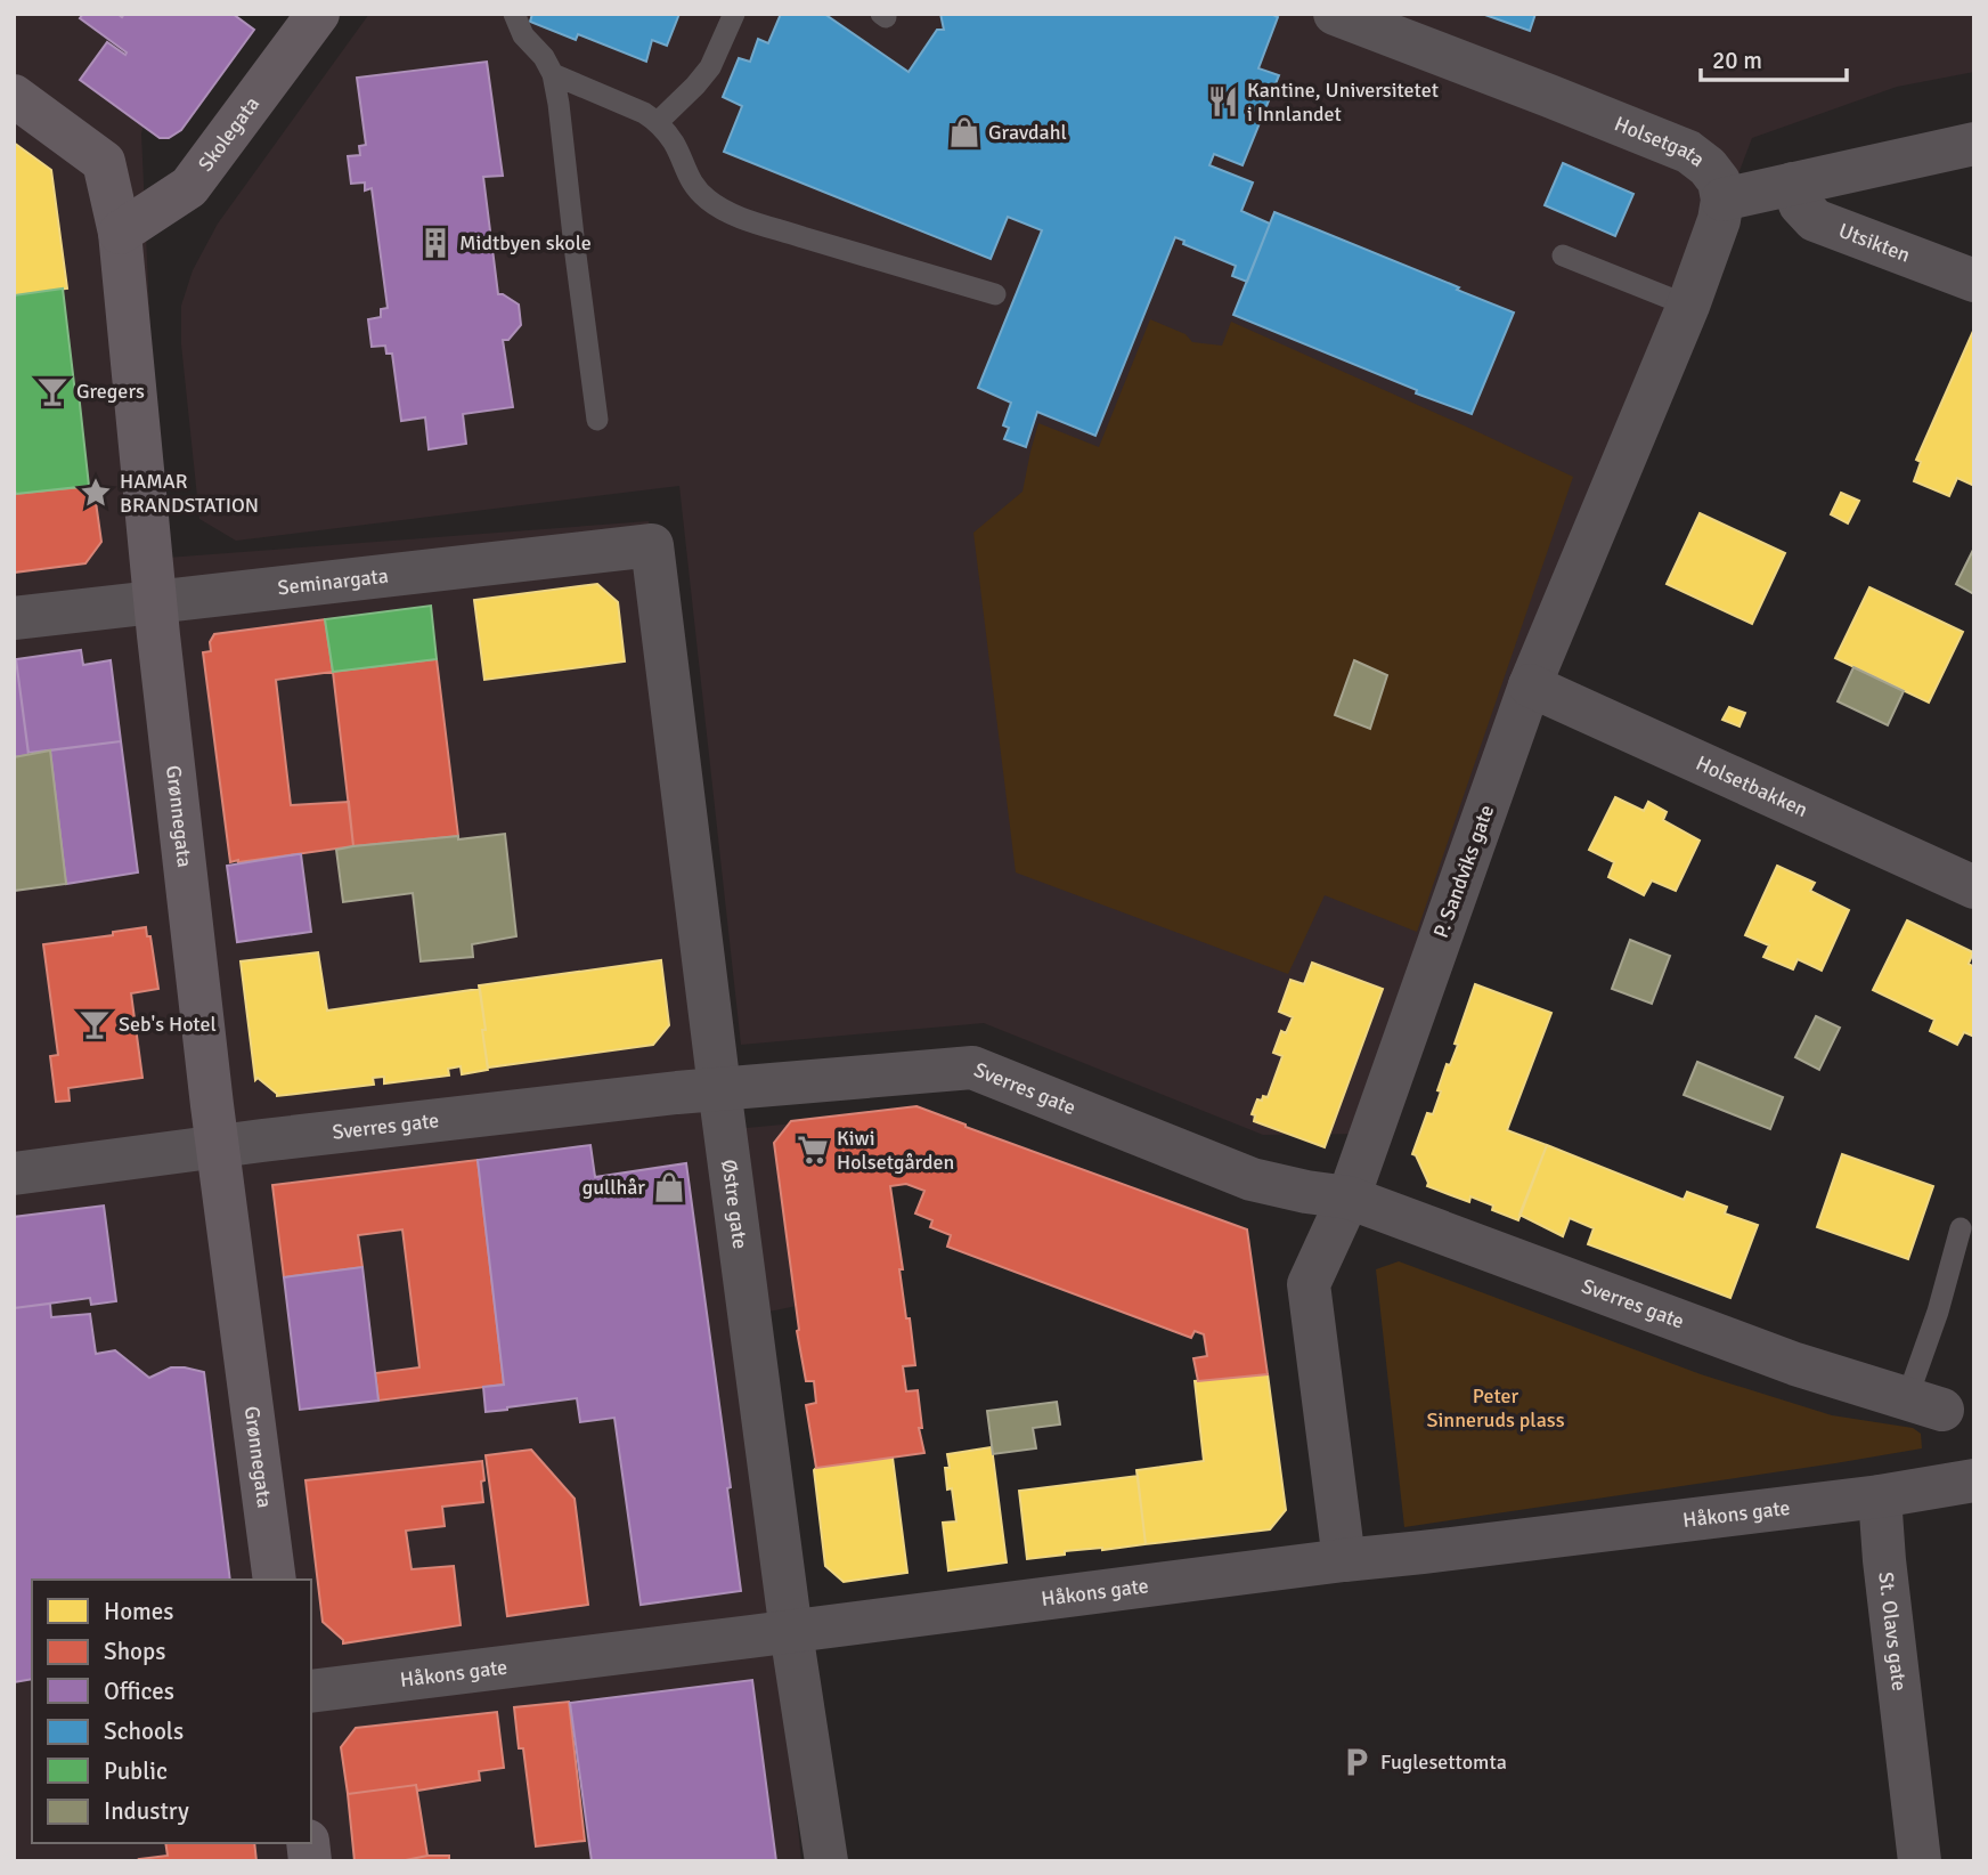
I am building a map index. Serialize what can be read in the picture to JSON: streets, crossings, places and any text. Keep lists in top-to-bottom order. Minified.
{"streets":{"main road":["Skolegata","Grønnegata"],"street":["Holsetgata","Utsikten","Seminargata","Holsetbakken","P. Sandviks gate","Sverres gate","Østre gate","Håkons gate","St. Olavs gate"]},"crossings":[["Skolegata","Grønnegata"],["Holsetgata","P. Sandviks gate"],["Seminargata","Grønnegata"],["Seminargata","Østre gate"],["Holsetbakken","P. Sandviks gate"],["Grønnegata","Sverres gate"],["P. Sandviks gate","Sverres gate"],["P. Sandviks gate","Håkons gate"],["Sverres gate","Østre gate"],["Østre gate","Håkons gate"],["Håkons gate","St. Olavs gate"]],"parks":["Peter Sinneruds plass"],"places":{"restaurant":["Kantine, Universitetet i Innlandet"],"shop":["Gravdahl","gullhår"],"building":["Midtbyen skole"],"bar":["Gregers","Seb's Hotel"],"place":["HAMAR BRANDSTATION"],"supermarket":["Kiwi Holsetgården"],"parking":["Fuglesettomta"]},"legend":["Homes","Shops","Offices","Schools","Public","Industry"],"scale_bar":"20 m"}
